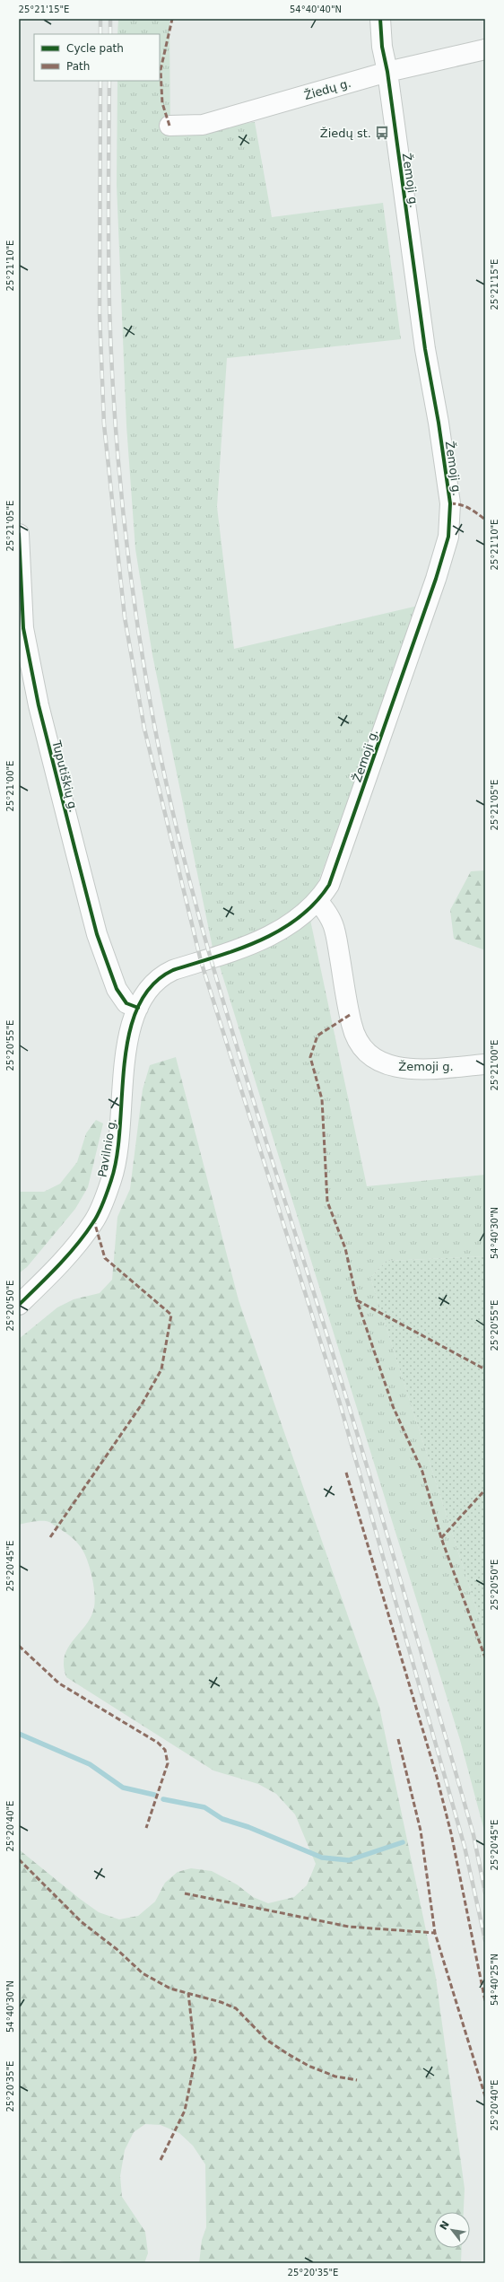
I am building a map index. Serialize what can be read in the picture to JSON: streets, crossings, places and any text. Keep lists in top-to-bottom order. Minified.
{"streets":{"street":["Žiedų g.","Žemoji g.","Tuputiškių g.","Pavilnio g."]},"crossings":[["Žiedų g.","Žemoji g."],["Žemoji g.","Pavilnio g."],["Tuputiškių g.","Pavilnio g."]],"places":{"bus stop":["Žiedų st."]},"legend":["Cycle path","Path"],"north":"top left","coordinates":["25°21'15\"E","54°40'40\"N","25°21'10\"E","25°21'05\"E","25°21'00\"E","25°20'55\"E","54°40'30\"N","25°20'50\"E","25°20'45\"E","25°20'40\"E","54°40'25\"N","25°20'35\"E"]}
